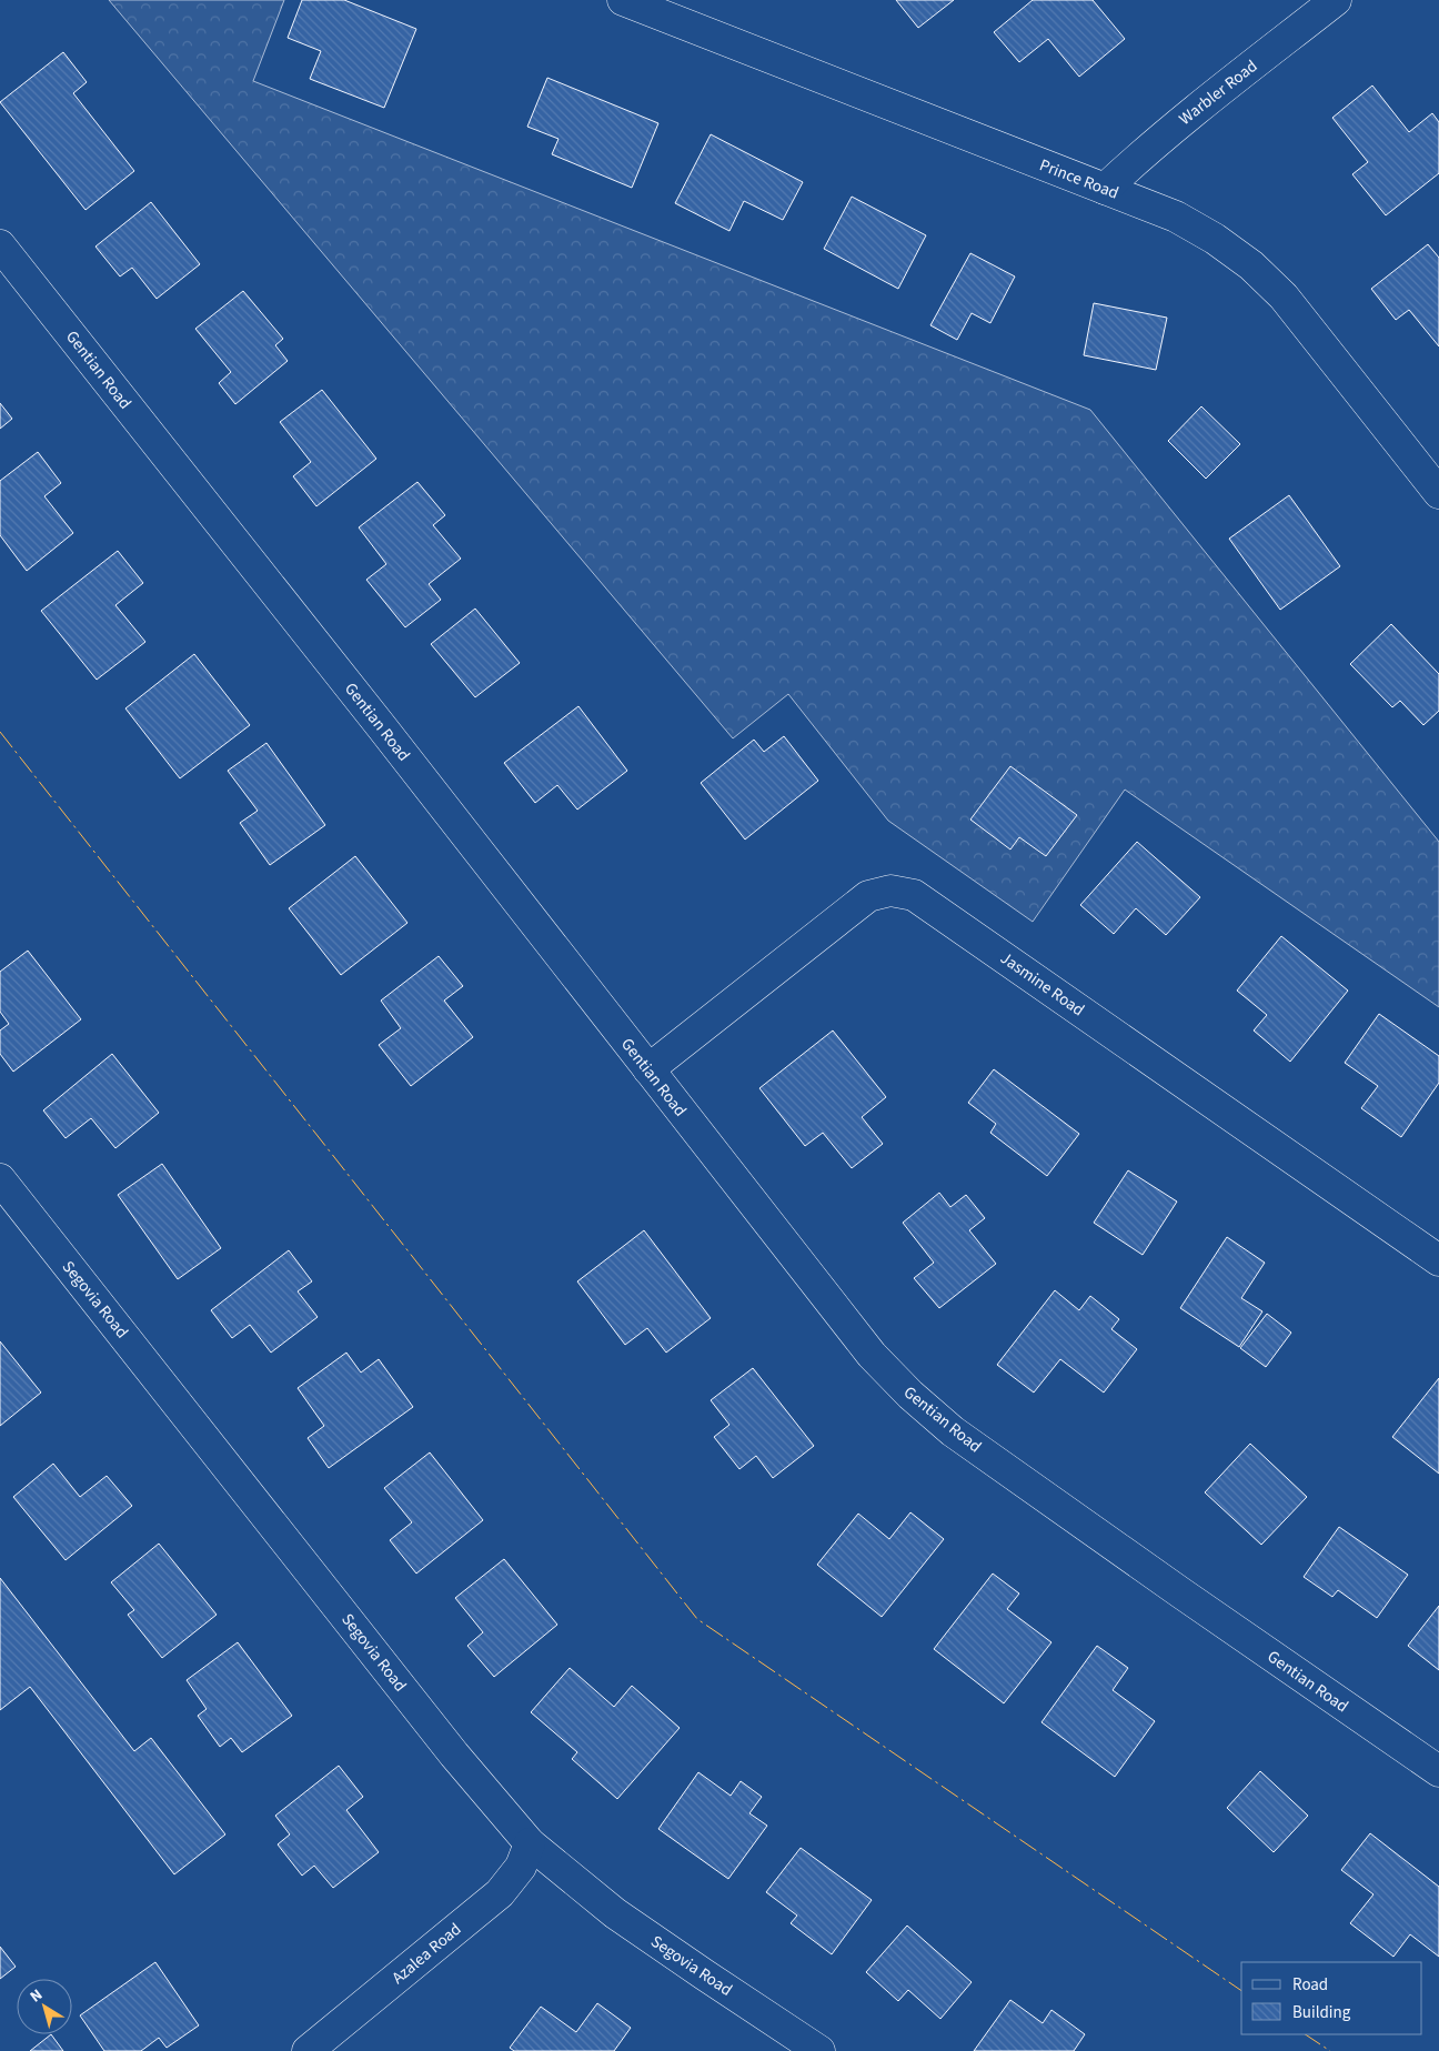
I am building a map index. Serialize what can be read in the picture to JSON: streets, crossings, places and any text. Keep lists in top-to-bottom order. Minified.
{"streets":{"street":["Warbler Road","Prince Road","Gentian Road","Jasmine Road","Segovia Road","Azalea Road"]},"crossings":[["Warbler Road","Prince Road"],["Gentian Road","Jasmine Road"],["Segovia Road","Azalea Road"]],"legend":["Road","Building"],"north":"top left"}
